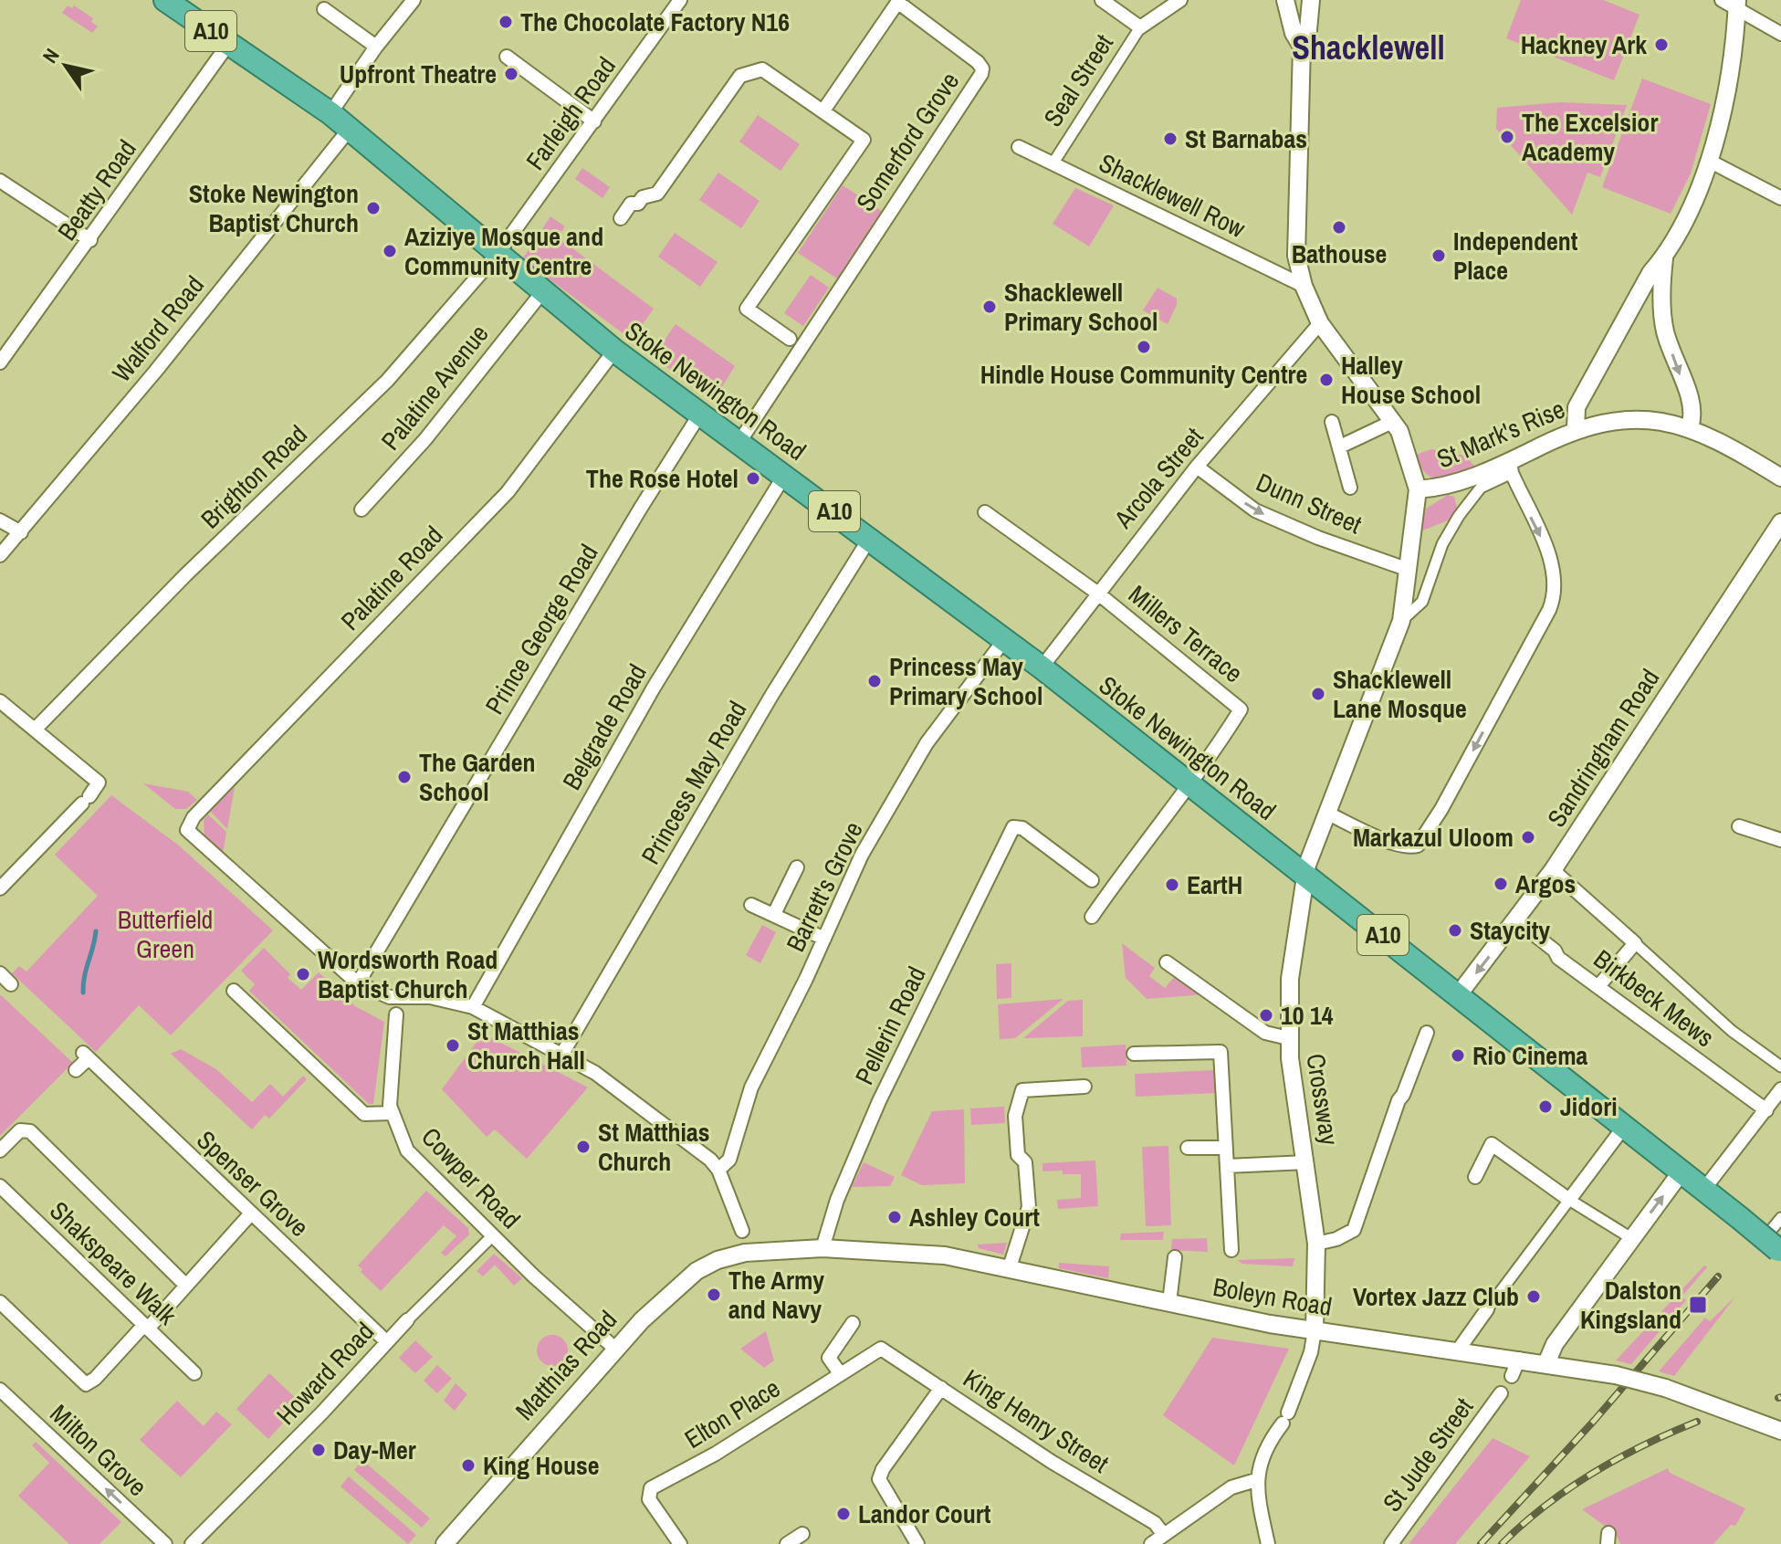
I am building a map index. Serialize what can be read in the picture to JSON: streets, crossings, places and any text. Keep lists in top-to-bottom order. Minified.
{"streets":{"highway":["A10","Stoke Newington Road"],"street":["Seal Street","Farleigh Road","Somerford Grove","Beatty Road","Shacklewell Row","Walford Road","Palatine Avenue","St Mark's Rise","Brighton Road","Arcola Street","Dunn Street","Palatine Road","Prince George Road","Millers Terrace","Belgrade Road","Sandringham Road","Princess May Road","Barrett's Grove","Birkbeck Mews","Pellerin Road","Crossway","Cowper Road","Spenser Grove","Shakspeare Walk","Boleyn Road","Matthias Road","Howard Road","Elton Place","King Henry Street","Milton Grove","St Jude Street"]},"crossings":[["A10","Stoke Newington Road"],["A10","Sandringham Road"],["A10","Crossway"],["Seal Street","Shacklewell Row"],["Farleigh Road","Stoke Newington Road"],["Farleigh Road","Brighton Road"],["Somerford Grove","Stoke Newington Road"],["Beatty Road","Stoke Newington Road"],["Walford Road","Stoke Newington Road"],["Palatine Avenue","Stoke Newington Road"],["Stoke Newington Road","Brighton Road"],["Stoke Newington Road","Arcola Street"],["Stoke Newington Road","Palatine Road"],["Stoke Newington Road","Prince George Road"],["Stoke Newington Road","Millers Terrace"],["Stoke Newington Road","Belgrade Road"],["Stoke Newington Road","Princess May Road"],["Stoke Newington Road","Barrett's Grove"],["Stoke Newington Road","Crossway"],["St Mark's Rise","Crossway"],["Arcola Street","Dunn Street"],["Arcola Street","Millers Terrace"],["Dunn Street","Crossway"],["Palatine Road","Prince George Road"],["Palatine Road","Belgrade Road"],["Palatine Road","Princess May Road"],["Palatine Road","Barrett's Grove"],["Sandringham Road","Birkbeck Mews"],["Pellerin Road","Boleyn Road"],["Crossway","Boleyn Road"],["Cowper Road","Matthias Road"],["Cowper Road","Howard Road"],["Spenser Grove","Howard Road"],["Boleyn Road","Matthias Road"],["Elton Place","King Henry Street"]],"one_way":["Dunn Street","Milton Grove"],"districts":["Shacklewell"],"parks":["Butterfield Green"],"places":{"other":["The Chocolate Factory N16","Hackney Ark","Upfront Theatre","The Excelsior Academy","St Barnabas","Stoke Newington Baptist Church","Bathouse","Aziziye Mosque and Community Centre","Independent Place","Shacklewell Primary School","Hindle House Community Centre","Halley House School","The Rose Hotel","Princess May Primary School","Shacklewell Lane Mosque","The Garden School","Markazul Uloom","Argos","EartH","Staycity","Wordsworth Road Baptist Church","10 14","St Matthias Church Hall","Rio Cinema","Jidori","St Matthias Church","Ashley Court","The Army and Navy","Vortex Jazz Club","Day-Mer","King House","Landor Court"],"transit":["Dalston Kingsland"]},"north":"top left"}
